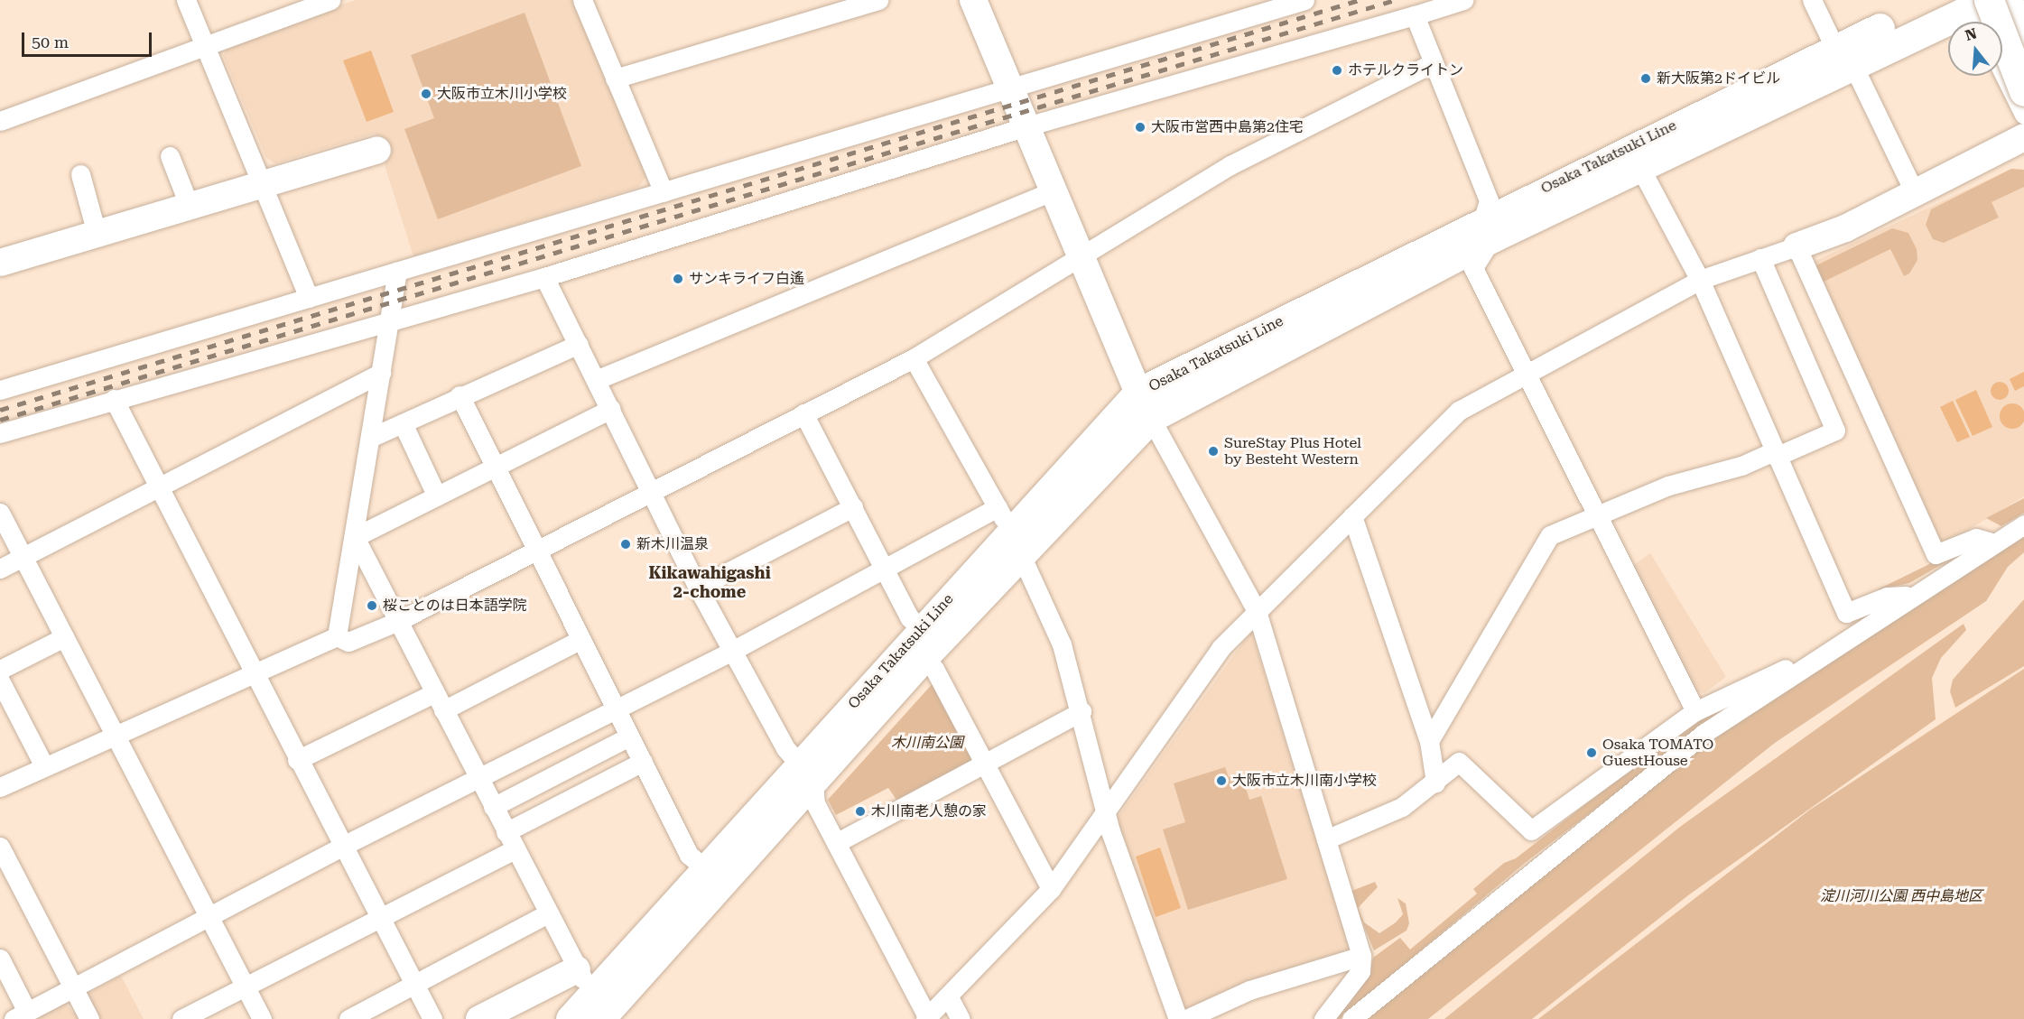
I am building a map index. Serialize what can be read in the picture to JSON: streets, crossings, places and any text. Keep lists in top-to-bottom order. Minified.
{"streets":{"main road":["Osaka Takatsuki Line"]},"districts":["Kikawahigashi 2-chome"],"parks":["木川南公園","淀川河川公園 西中島地区"],"places":["ホテルクライトン","新大阪第2ドイビル","大阪市立木川小学校","大阪市営西中島第2住宅","サンキライフ白遙","SureStay Plus Hotel by Besteht Western","新木川温泉","桜ことのは日本語学院","Osaka TOMATO GuestHouse","大阪市立木川南小学校","木川南老人憩の家"],"scale_bar":"50 m","north":"top"}
